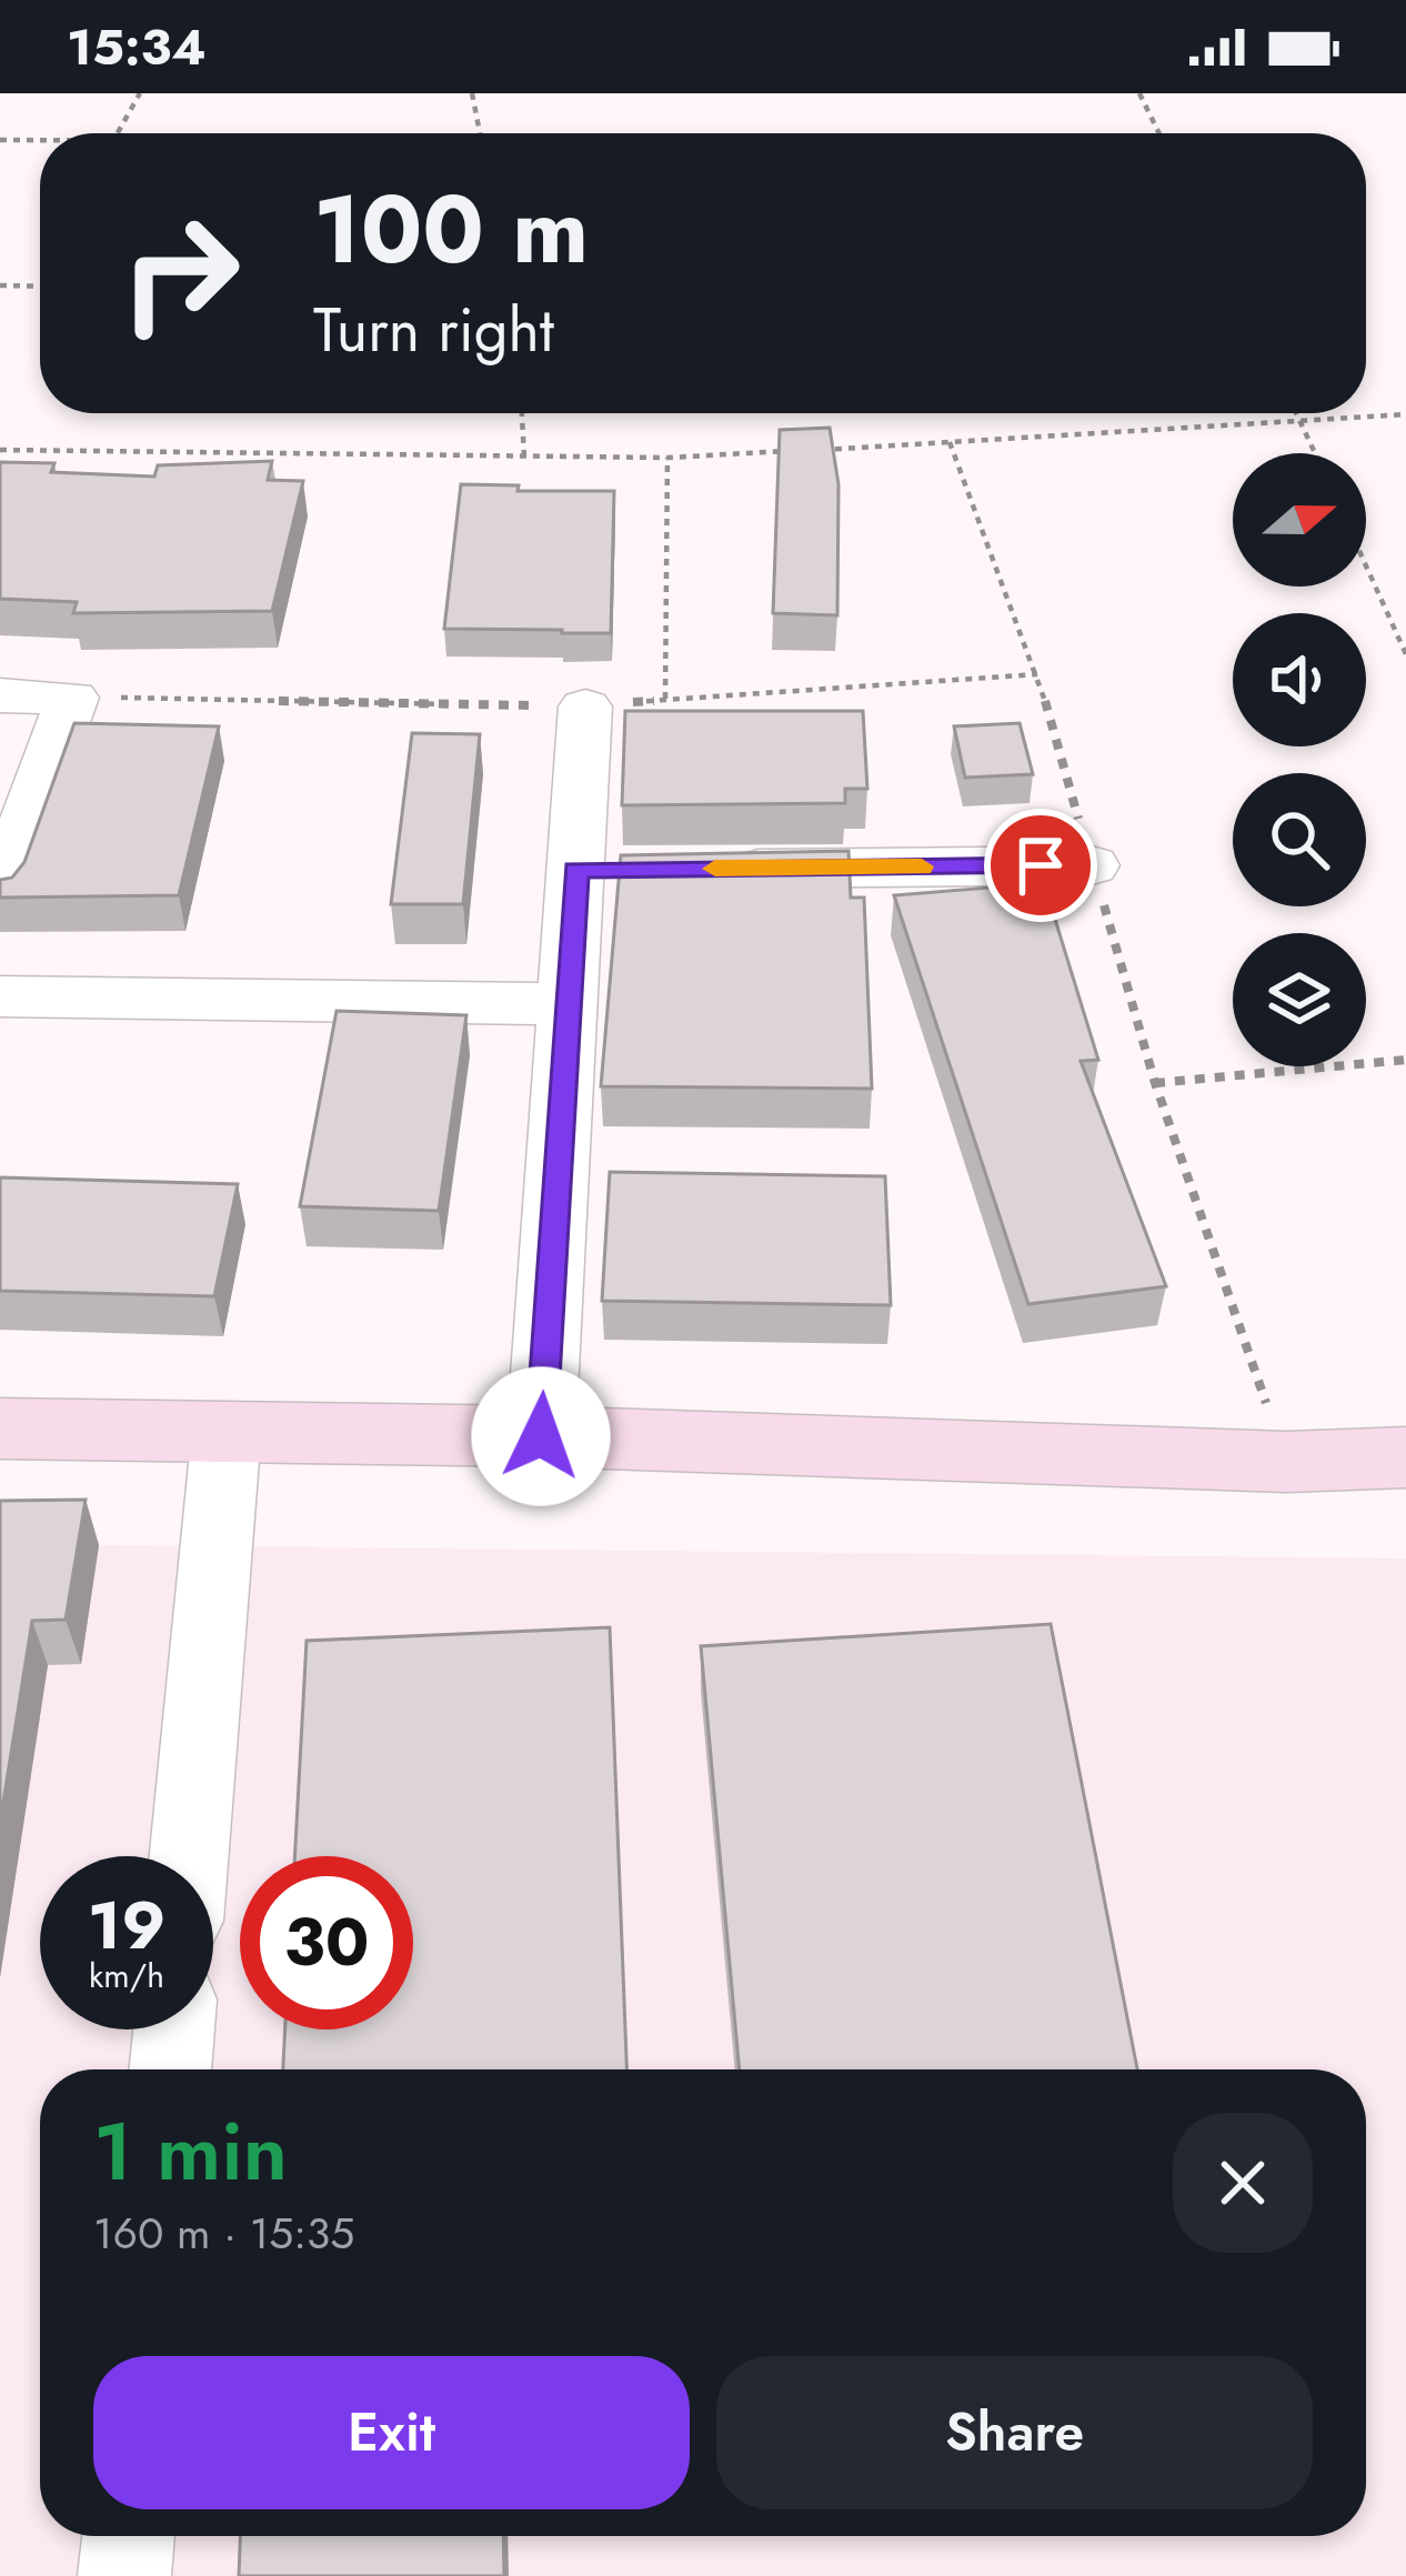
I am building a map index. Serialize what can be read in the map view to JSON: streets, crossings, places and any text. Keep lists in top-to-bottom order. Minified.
{"north":"right","page":{"status":"15:34","turn":["100 m","Turn right"],"speed":"19 km/h","limit":"30","heading":["1 min","160 m · 15:35"],"buttons":["Exit","Share"]}}
